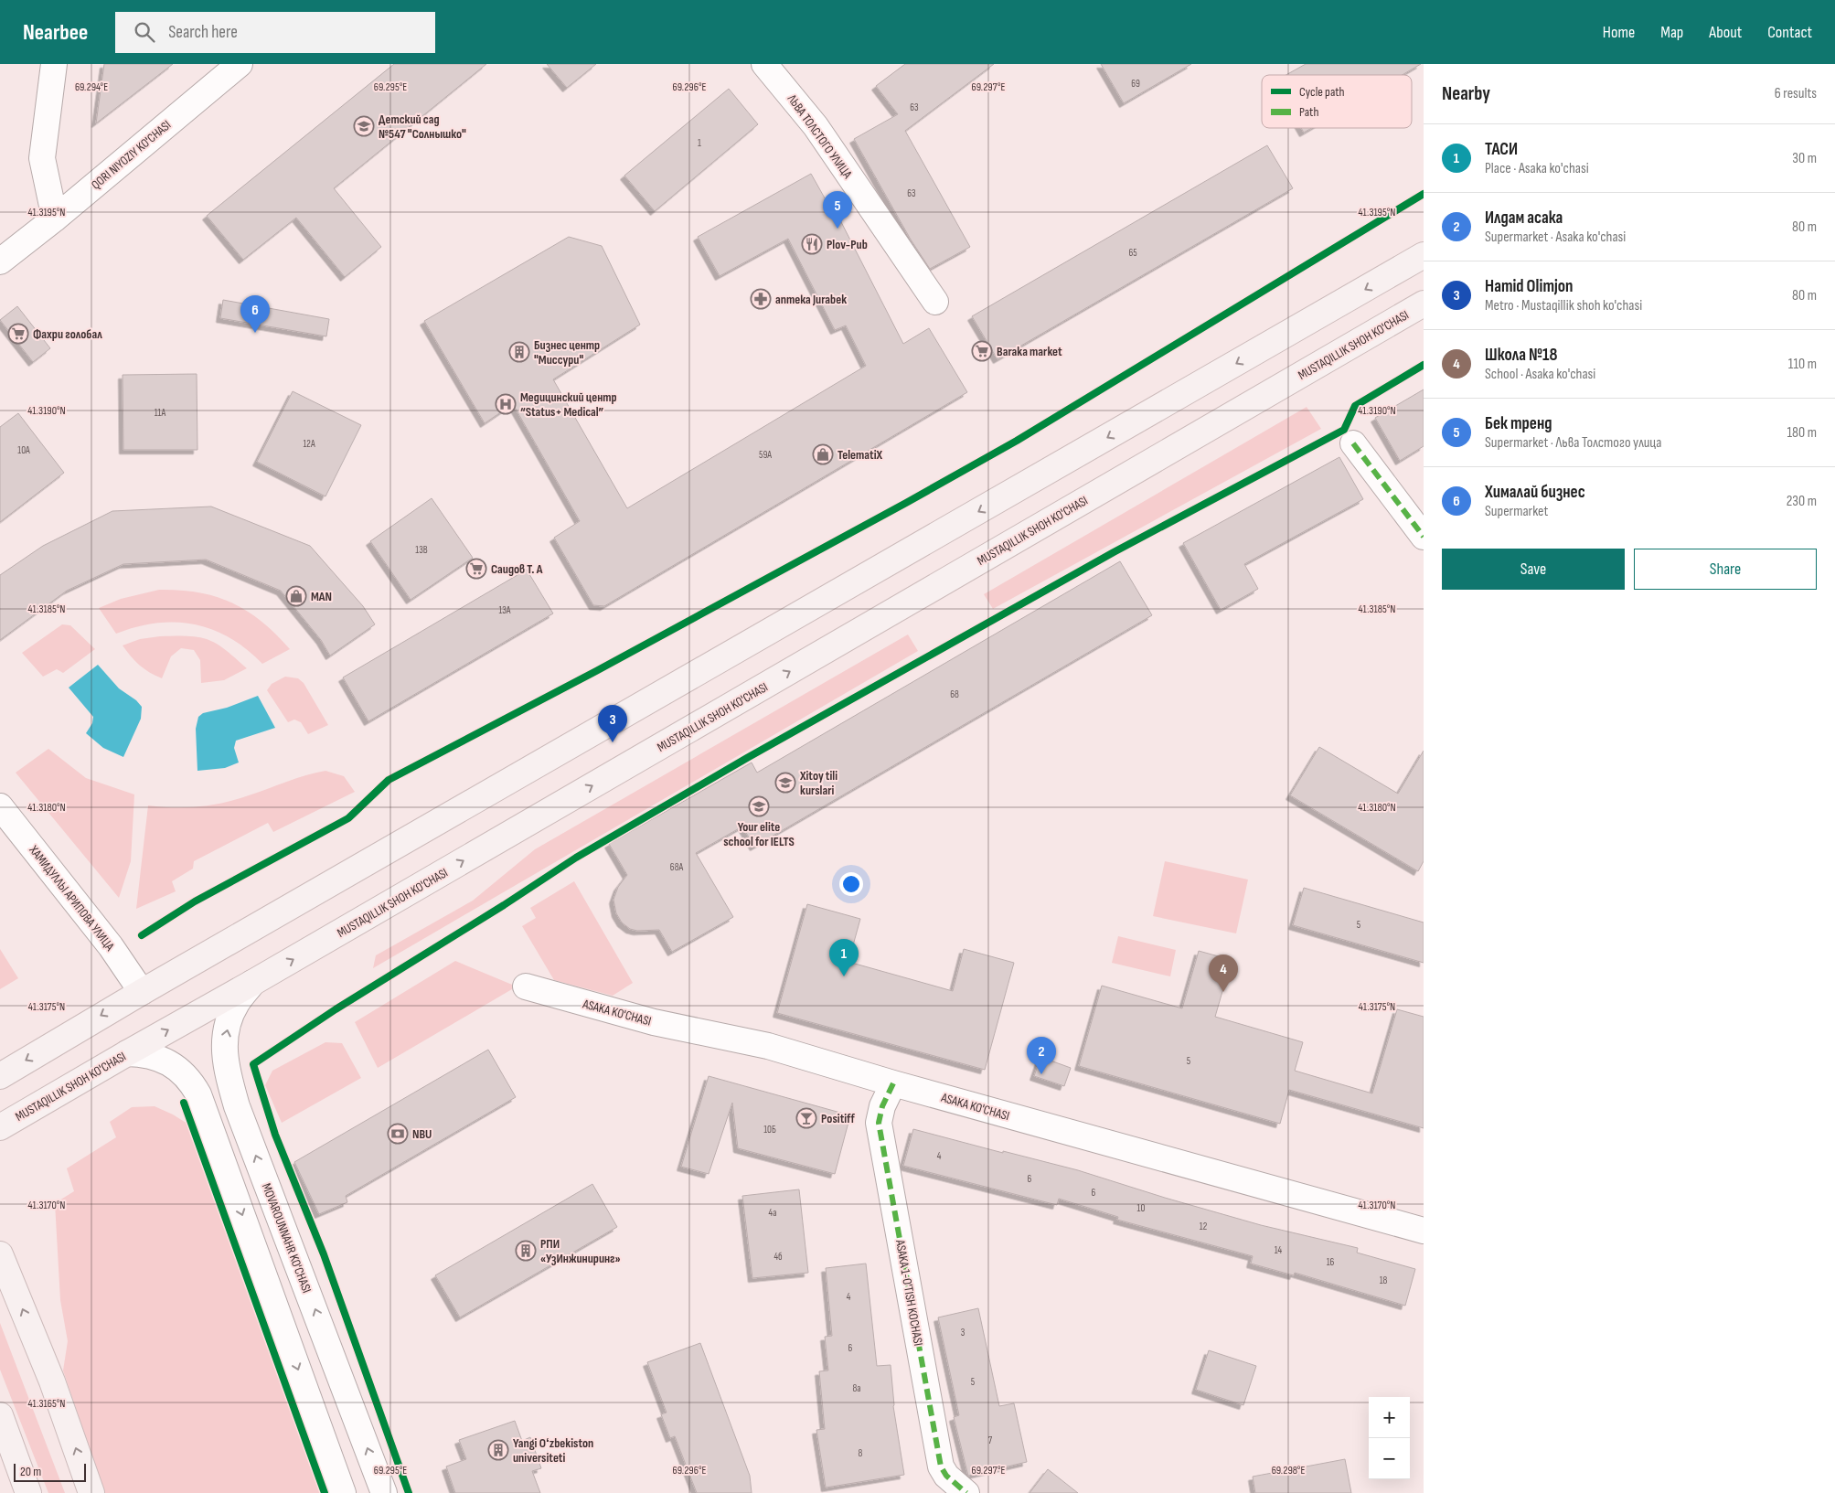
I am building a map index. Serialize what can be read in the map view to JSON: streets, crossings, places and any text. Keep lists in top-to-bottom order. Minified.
{"streets":{"main road":["MUSTAQILLIK SHOH KO'CHASI"],"street":["ЛЬВА ТОЛСТОГО УЛИЦА","QORI NIYOZIY KO'CHASI","ХАМИДУЛЛЫ АРИПОВА УЛИЦА","ASAKA KO'CHASI","MOVAROUNNAHR KO'CHASI","ASAKA 1-O'TISH KOCHASI"]},"crossings":[["MUSTAQILLIK SHOH KO'CHASI","MOVAROUNNAHR KO'CHASI"],["ASAKA KO'CHASI","ASAKA 1-O'TISH KOCHASI"]],"places":{"school or university":["Детский сад №547 \"Солнышко\"","Xitoy tili kurslari","Your elite school for IELTS"],"restaurant":["Plov-Pub"],"pharmacy":["аптека Jurabek"],"supermarket":["Фахри голобал","Baraka market","Саидов Т. А"],"building":["Бизнес центр \"Миссури\"","РПИ «УзИнжиниринг»","Yangi Oʻzbekiston universiteti"],"hospital":["Медицинский центр “Status+ Medical”"],"shop":["TelematiX","MAN"],"bar":["Positiff"],"bank":["NBU"]},"house_numbers":["69","63","1","63","65","11A","12A","10A","59A","13B","13A","68","68A","5","5","10Б","4","6","6","10","4a","12","14","4б","16","18","4","3","6","5","8a","7","8"],"legend":["Cycle path","Path"],"scale_bar":"20 m","page":{"header":"Nearbee","search":"Search here","nav":["Home","Map","About","Contact"],"heading":["Nearby","6 results"],"list":[{"mark":"1","name":"ТАСИ","note":"Place · Asaka ko'chasi","value":"30 m"},{"mark":"2","name":"Илдам асака","note":"Supermarket · Asaka ko'chasi","value":"80 m"},{"mark":"3","name":"Hamid Olimjon","note":"Metro · Mustaqillik shoh ko'chasi","value":"80 m"},{"mark":"4","name":"Школа №18","note":"School · Asaka ko'chasi","value":"110 m"},{"mark":"5","name":"Бек тренд","note":"Supermarket · Льва Толстого улица","value":"180 m"},{"mark":"6","name":"Хималай бизнес","note":"Supermarket","value":"230 m"}],"pins":["5","6","3","1","4","2"],"buttons":["Save","Share"],"map_buttons":["+","−"],"scale":"20 m"},"coordinates":["69.294°E","69.295°E","69.296°E","69.297°E","41.3195°N","41.3190°N","41.3185°N","41.3180°N","41.3175°N","41.3170°N","41.3165°N","69.298°E"]}
